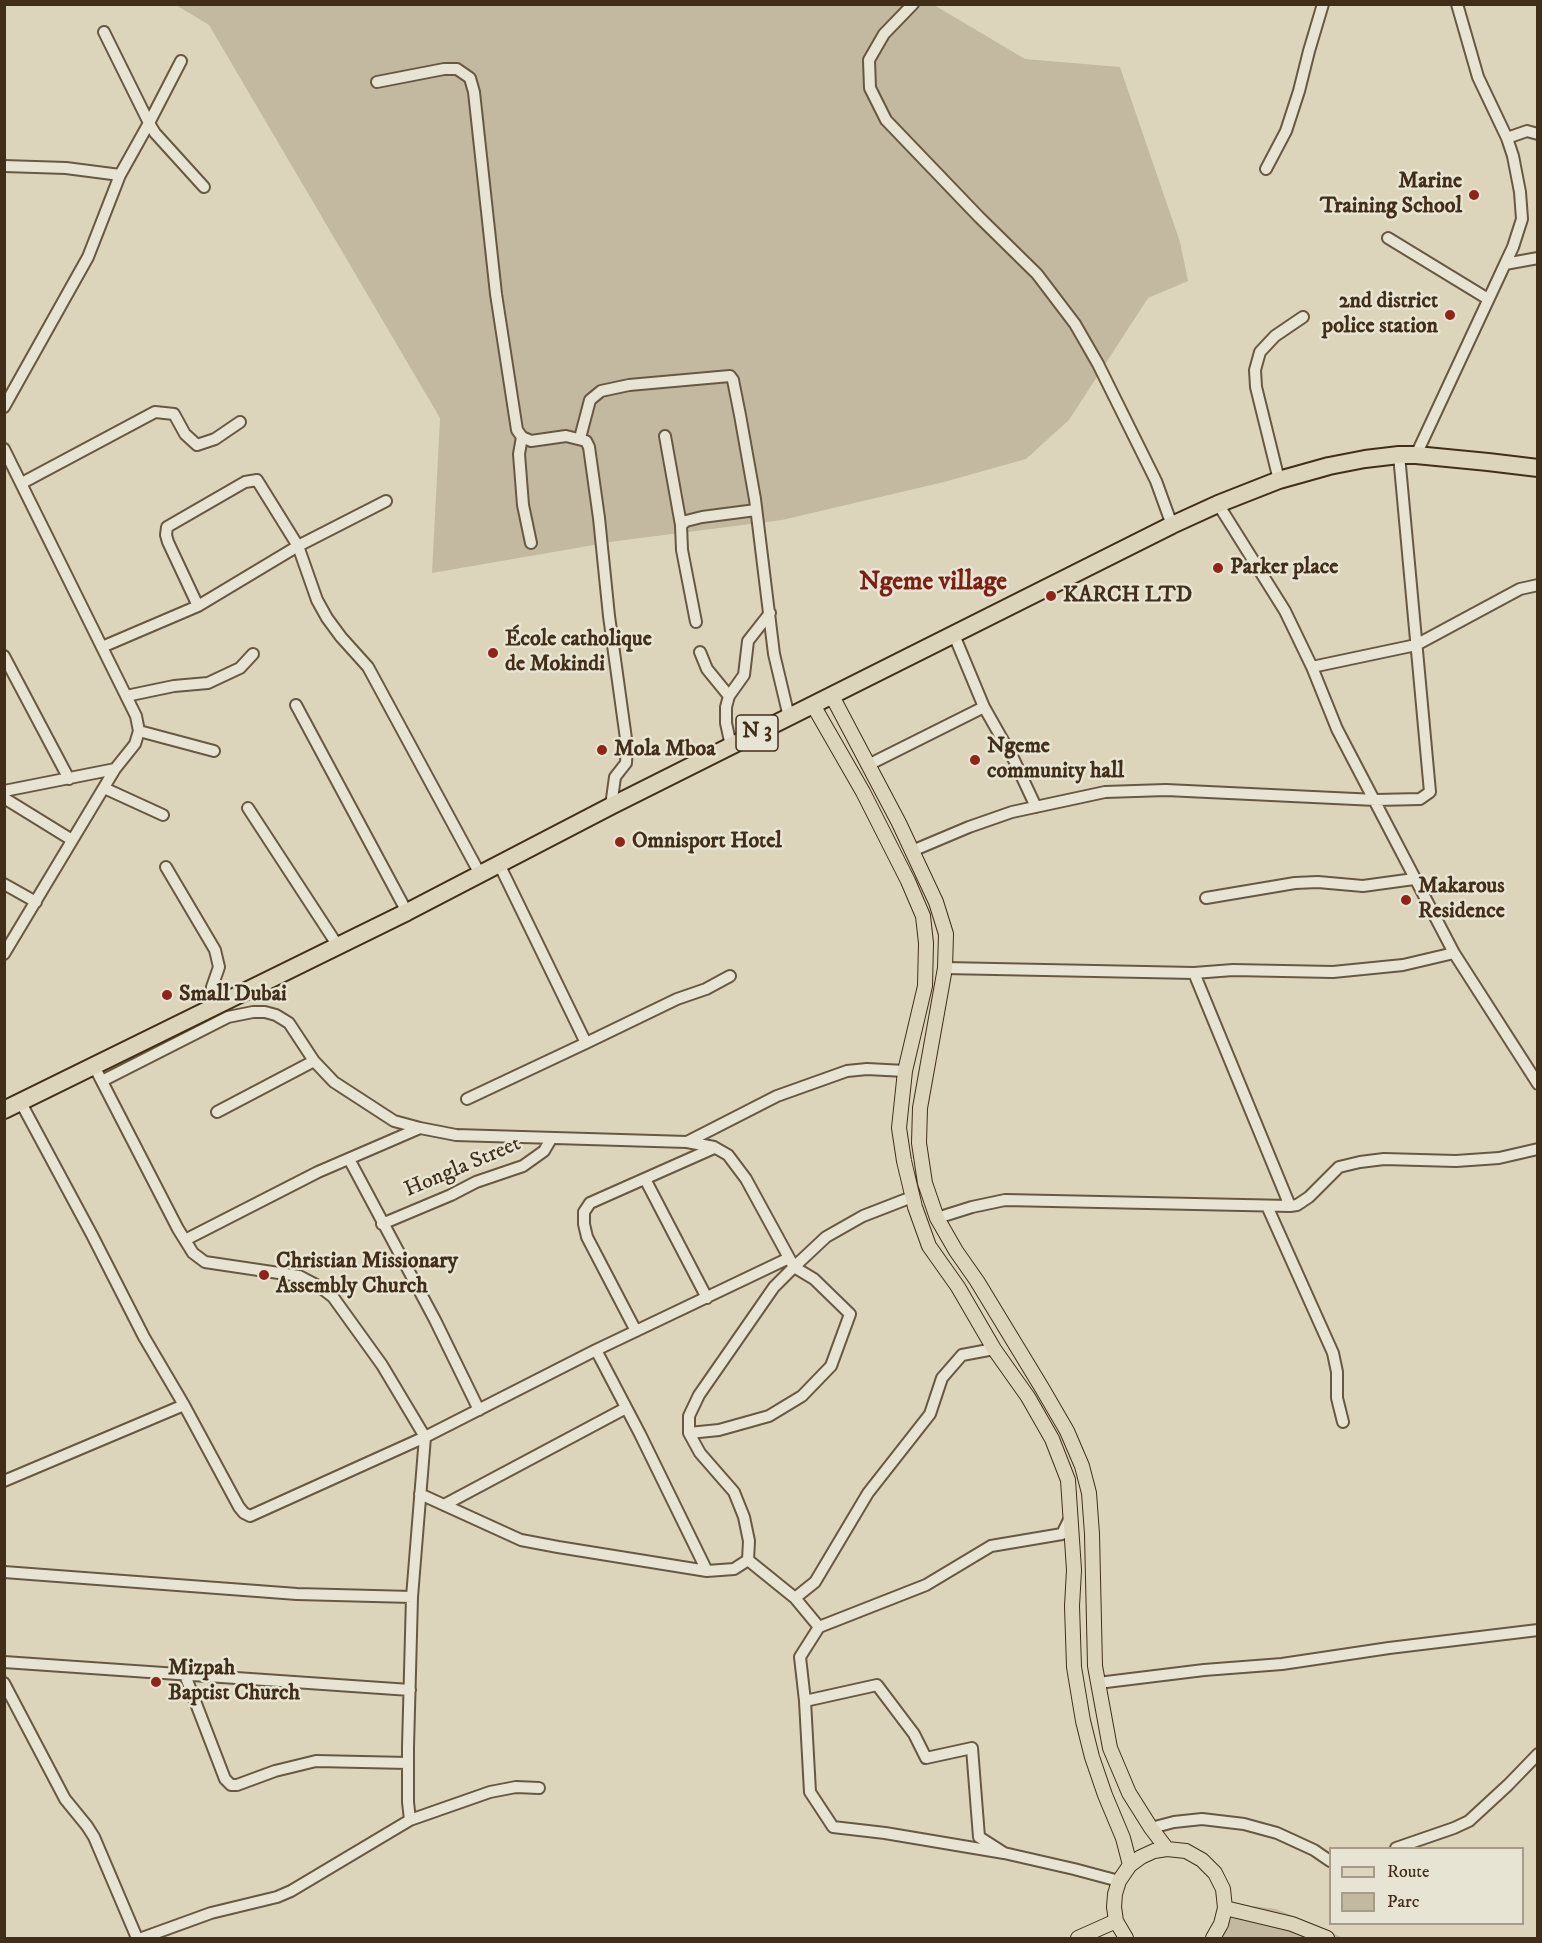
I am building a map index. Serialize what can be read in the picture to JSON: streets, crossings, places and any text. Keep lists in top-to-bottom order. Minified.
{"streets":{"highway":["N 3"],"street":["Hongla Street"]},"districts":["Ngeme village"],"places":["Marine Training School","2nd district police station","Parker place","KARCH LTD","École catholique de Mokindi","Mola Mboa","Ngeme community hall","Omnisport Hotel","Makarous Residence","Small Dubai","Christian Missionary Assembly Church","Mizpah Baptist Church"],"legend":["Route","Parc"]}
